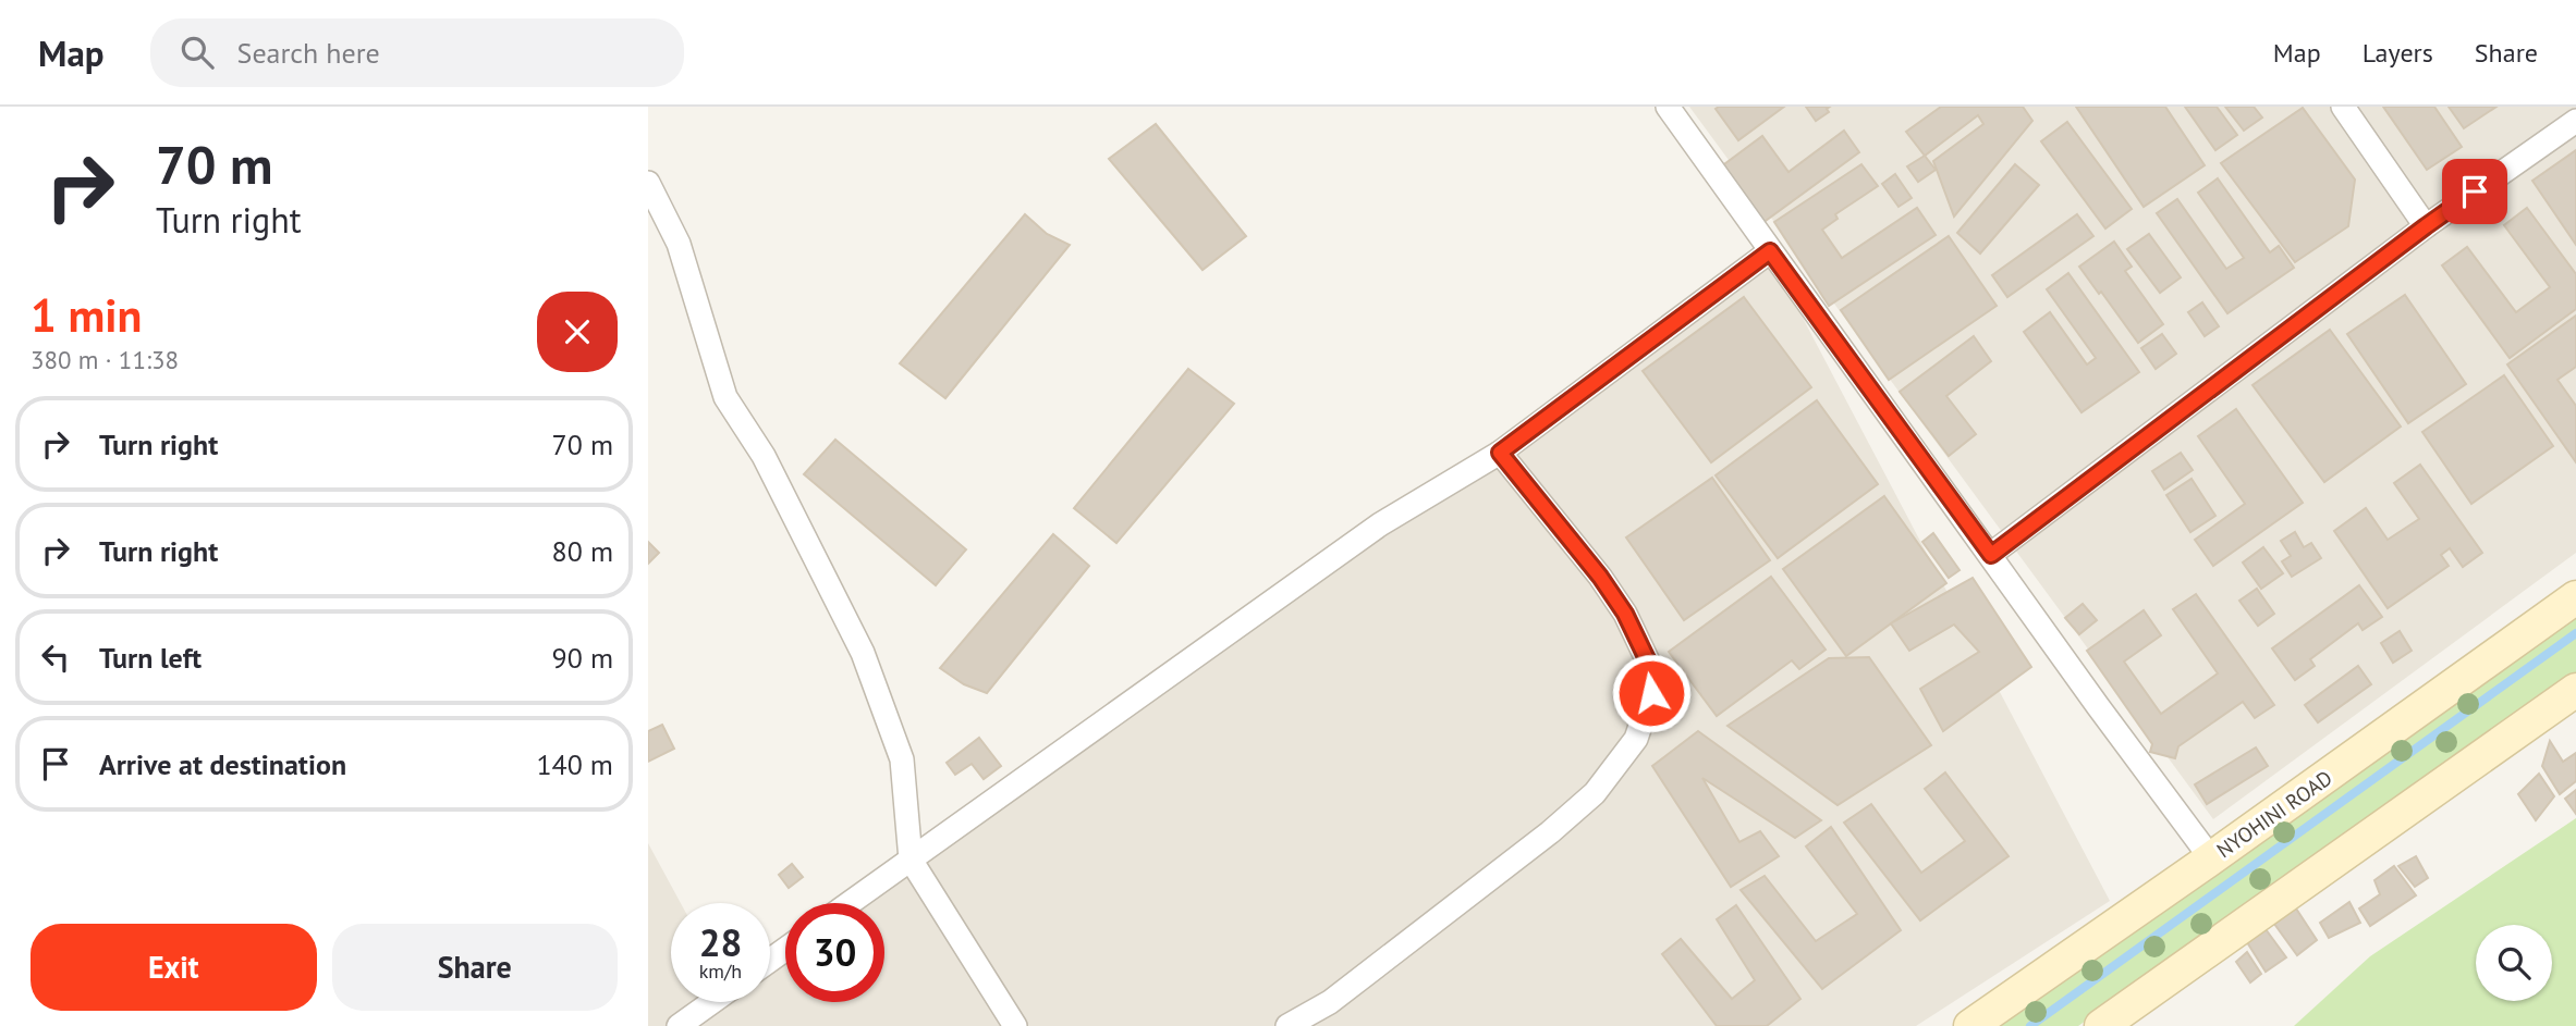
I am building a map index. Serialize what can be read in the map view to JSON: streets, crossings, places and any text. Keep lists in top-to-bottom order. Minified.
{"streets":{"main road":["NYOHINI ROAD"]},"page":{"header":"Map","search":"Search here","nav":["Map","Layers","Share"],"turn":["70 m","Turn right"],"heading":["1 min","380 m · 11:38"],"list":[{"name":"Turn right","value":"70 m"},{"name":"Turn right","value":"80 m"},{"name":"Turn left","value":"90 m"},{"name":"Arrive at destination","value":"140 m"}],"speed":"28 km/h","limit":"30","buttons":["Exit","Share"]}}
